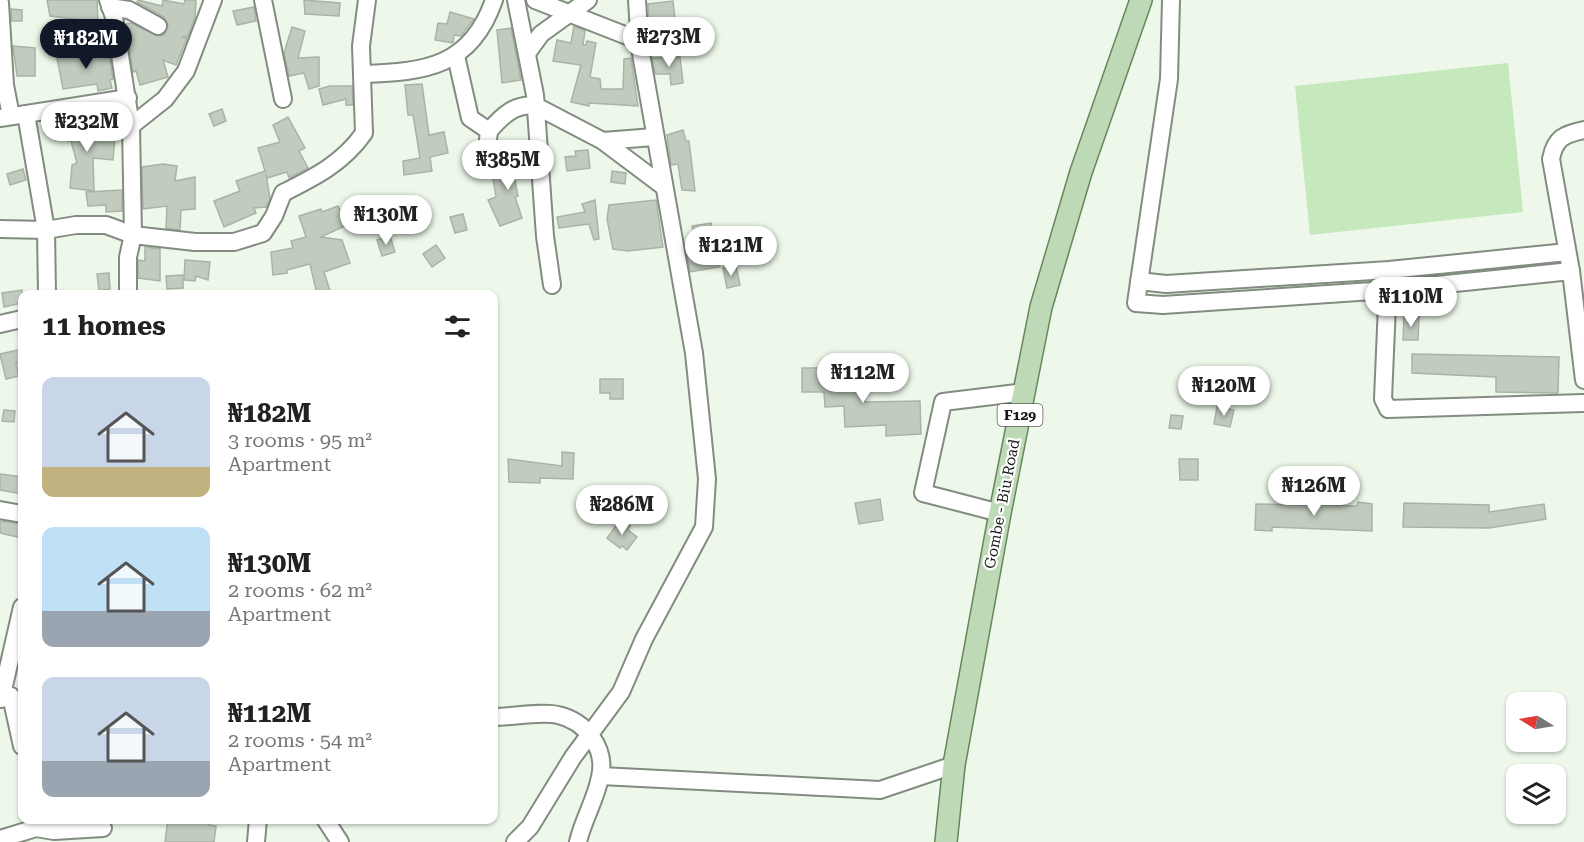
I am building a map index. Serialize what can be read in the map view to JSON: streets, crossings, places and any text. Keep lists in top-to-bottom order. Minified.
{"streets":{"main road":["F129","Gombe - Biu Road"]},"north":"left","page":{"price":["₦273M","₦182M","₦232M","₦385M","₦130M","₦121M","₦110M","₦112M","₦120M","₦126M","₦286M"],"heading":"11 homes","list":[{"name":"₦182M","note":"3 rooms · 95 m² · Apartment"},{"name":"₦130M","note":"2 rooms · 62 m² · Apartment"},{"name":"₦112M","note":"2 rooms · 54 m² · Apartment"}]}}
